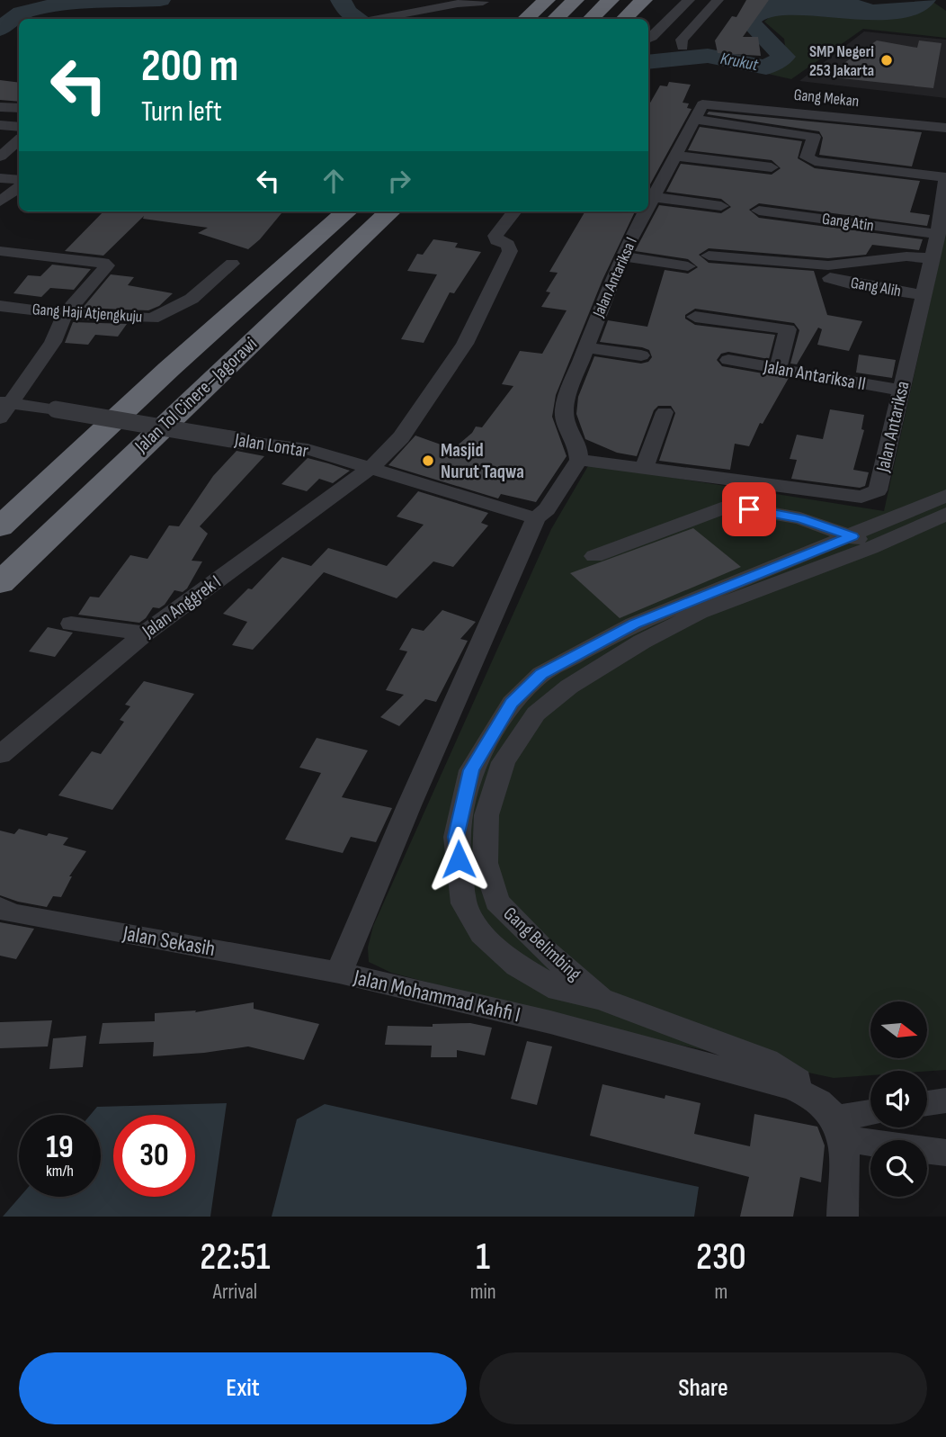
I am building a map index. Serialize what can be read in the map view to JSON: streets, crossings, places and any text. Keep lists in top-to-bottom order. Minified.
{"streets":{"highway":["Jalan Tol Cinere–Jagorawi"],"street":["Gang Mekan","Gang Atin","Jalan Antariksa I","Gang Alih","Gang Haji Atjengkuju","Jalan Antariksa II","Jalan Antariksa","Jalan Lontar","Jalan Anggrek I","Jalan Sekasih","Gang Belimbing","Jalan Mohammad Kahfi I"]},"crossings":[["Gang Mekan","Jalan Antariksa I"],["Gang Atin","Jalan Antariksa"],["Jalan Antariksa I","Jalan Antariksa"],["Gang Alih","Jalan Antariksa"],["Jalan Antariksa II","Jalan Antariksa"],["Jalan Lontar","Jalan Anggrek I"],["Jalan Lontar","Jalan Mohammad Kahfi I"],["Jalan Sekasih","Jalan Mohammad Kahfi I"],["Gang Belimbing","Jalan Mohammad Kahfi I"]],"water":["Krukut"],"places":["SMP Negeri 253 Jakarta","Masjid Nurut Taqwa"],"north":"right","page":{"turn":["200 m","Turn left"],"speed":"19 km/h","limit":"30","eta":["22:51","Arrival","1","min","230","m"],"buttons":["Exit","Share"]}}
